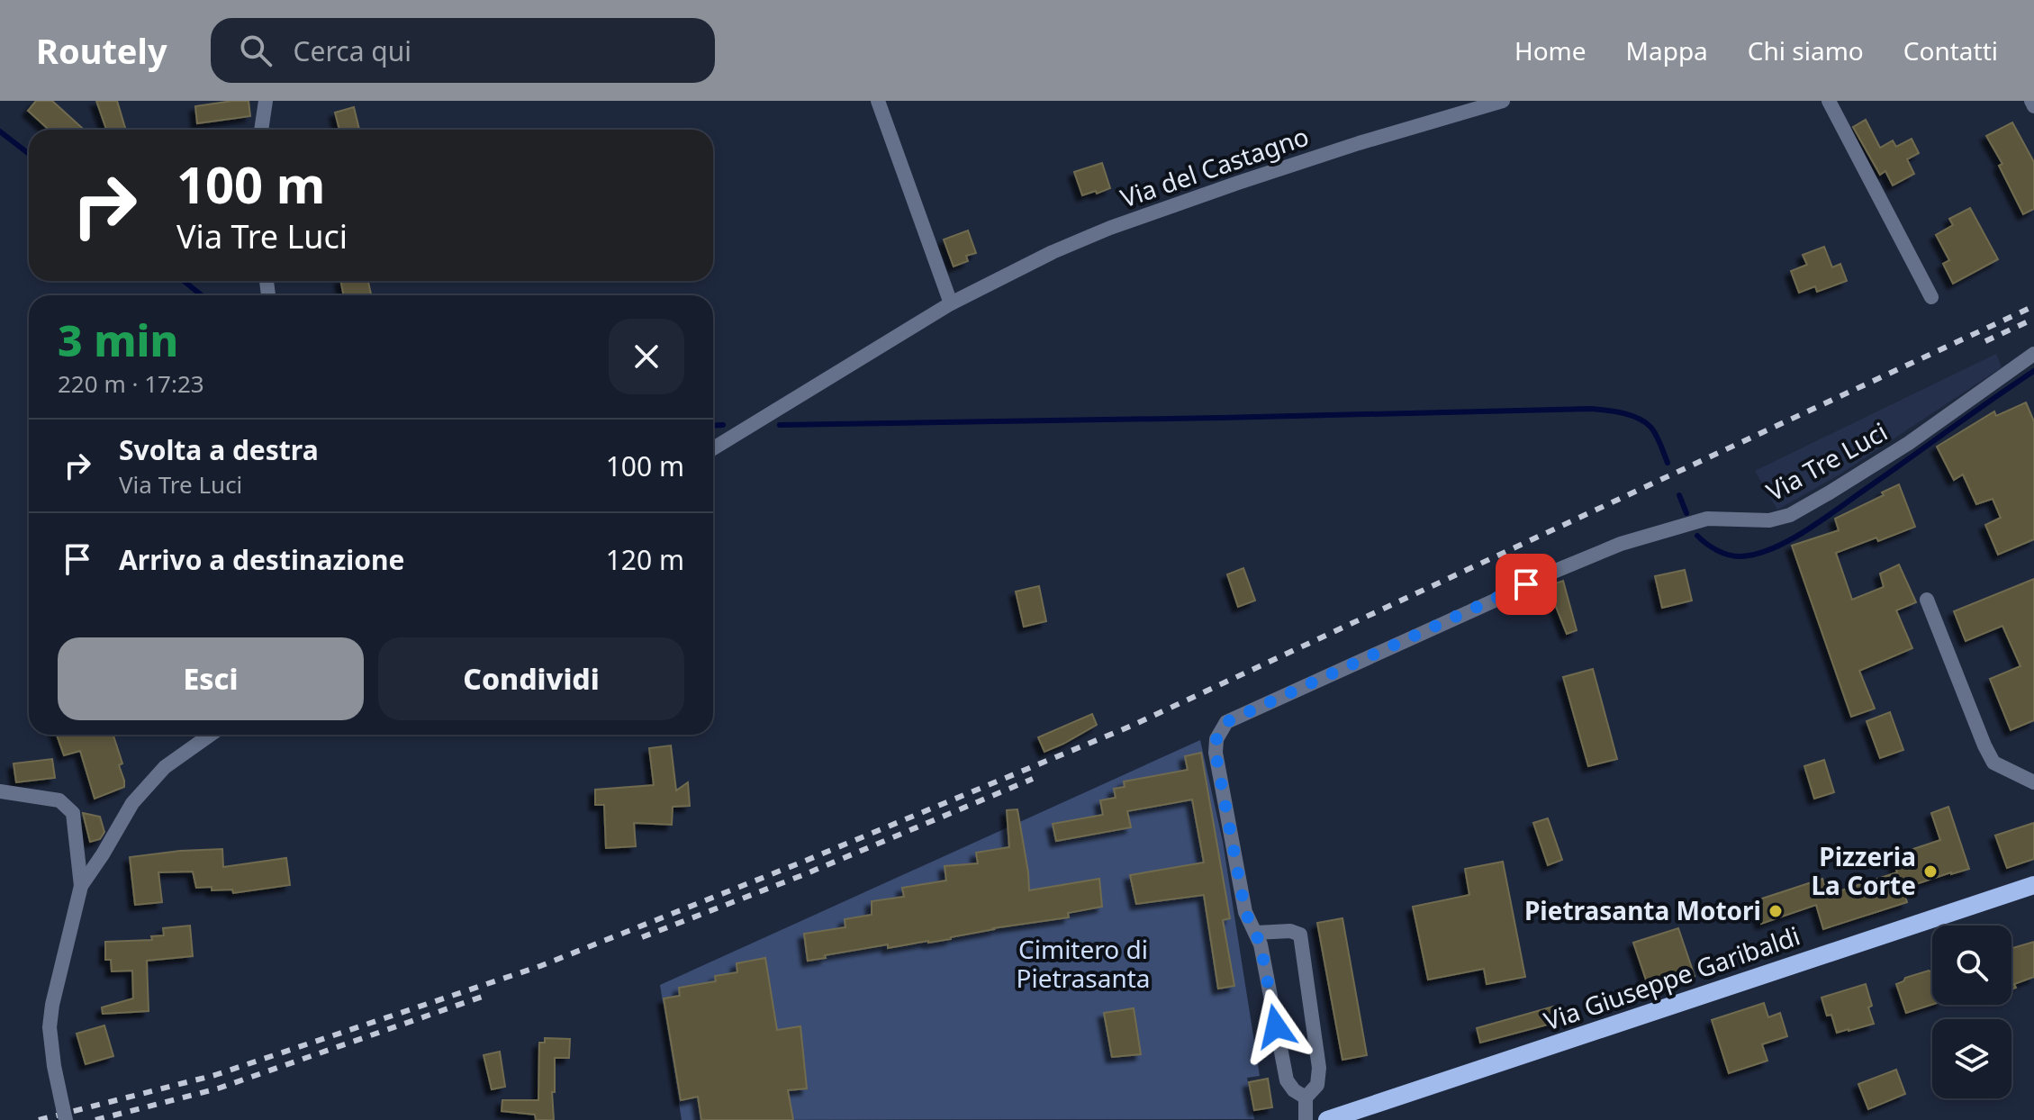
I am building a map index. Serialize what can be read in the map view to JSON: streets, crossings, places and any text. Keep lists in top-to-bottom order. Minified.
{"streets":{"main road":["Via Giuseppe Garibaldi"],"street":["Via del Castagno","Via Tre Luci"]},"parks":["Cimitero di Pietrasanta"],"places":["Pizzeria La Corte","Pietrasanta Motori"],"page":{"header":"Routely","search":"Cerca qui","nav":["Home","Mappa","Chi siamo","Contatti"],"turn":["100 m","Via Tre Luci"],"heading":["3 min","220 m · 17:23"],"list":[{"name":"Svolta a destra","note":"Via Tre Luci","value":"100 m"},{"name":"Arrivo a destinazione","value":"120 m"}],"buttons":["Esci","Condividi"]}}
